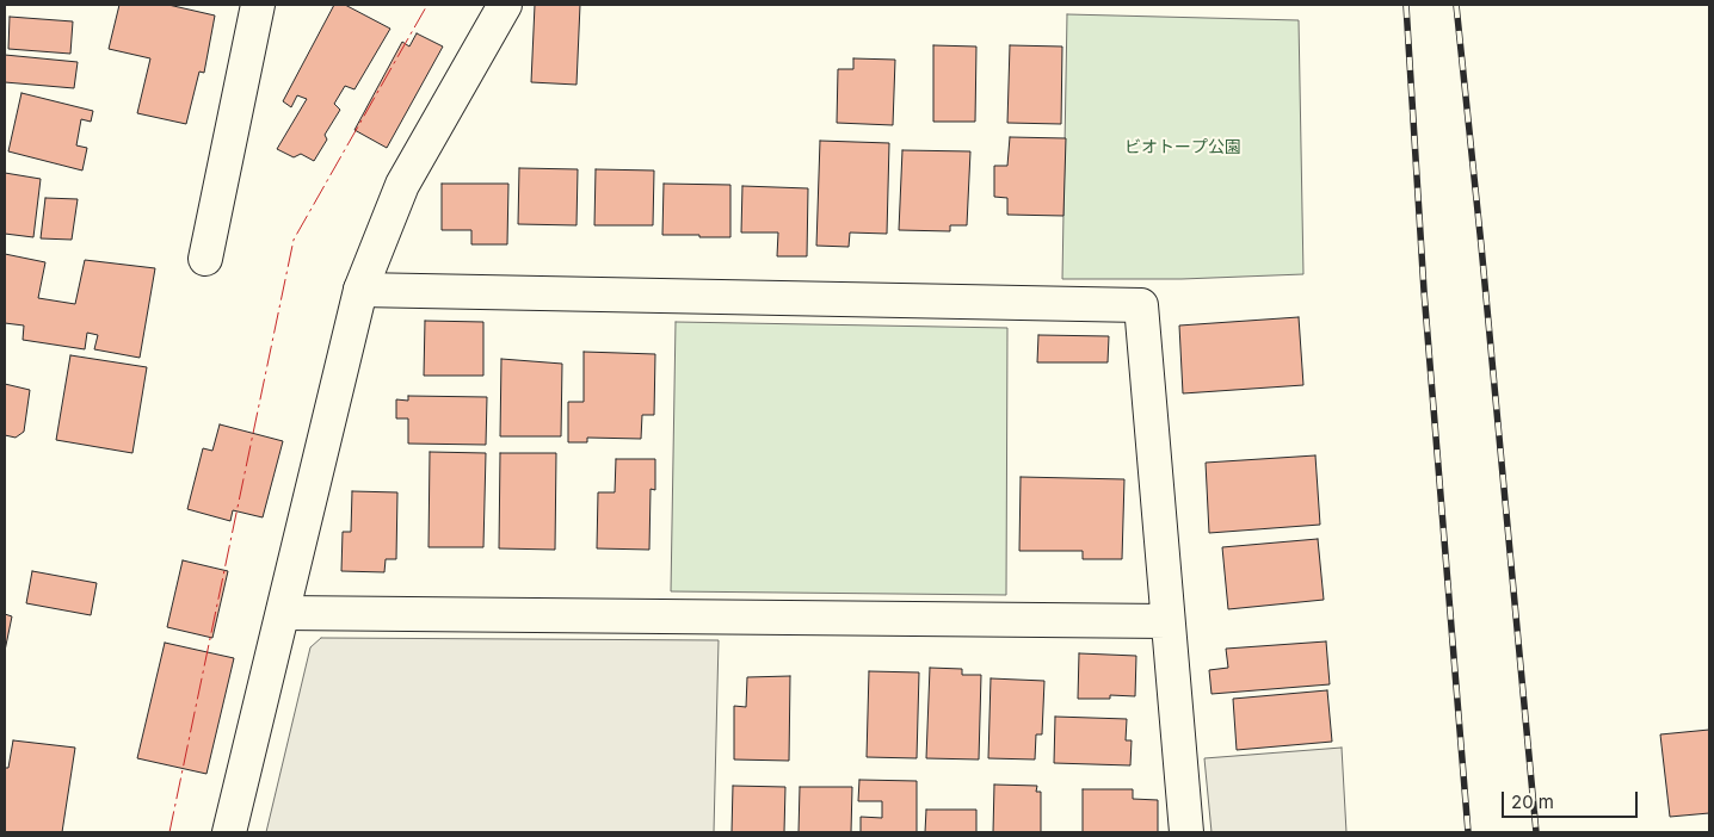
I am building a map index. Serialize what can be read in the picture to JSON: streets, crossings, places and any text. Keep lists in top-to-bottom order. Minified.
{"parks":["ビオトープ公園"],"scale_bar":"20 m"}
